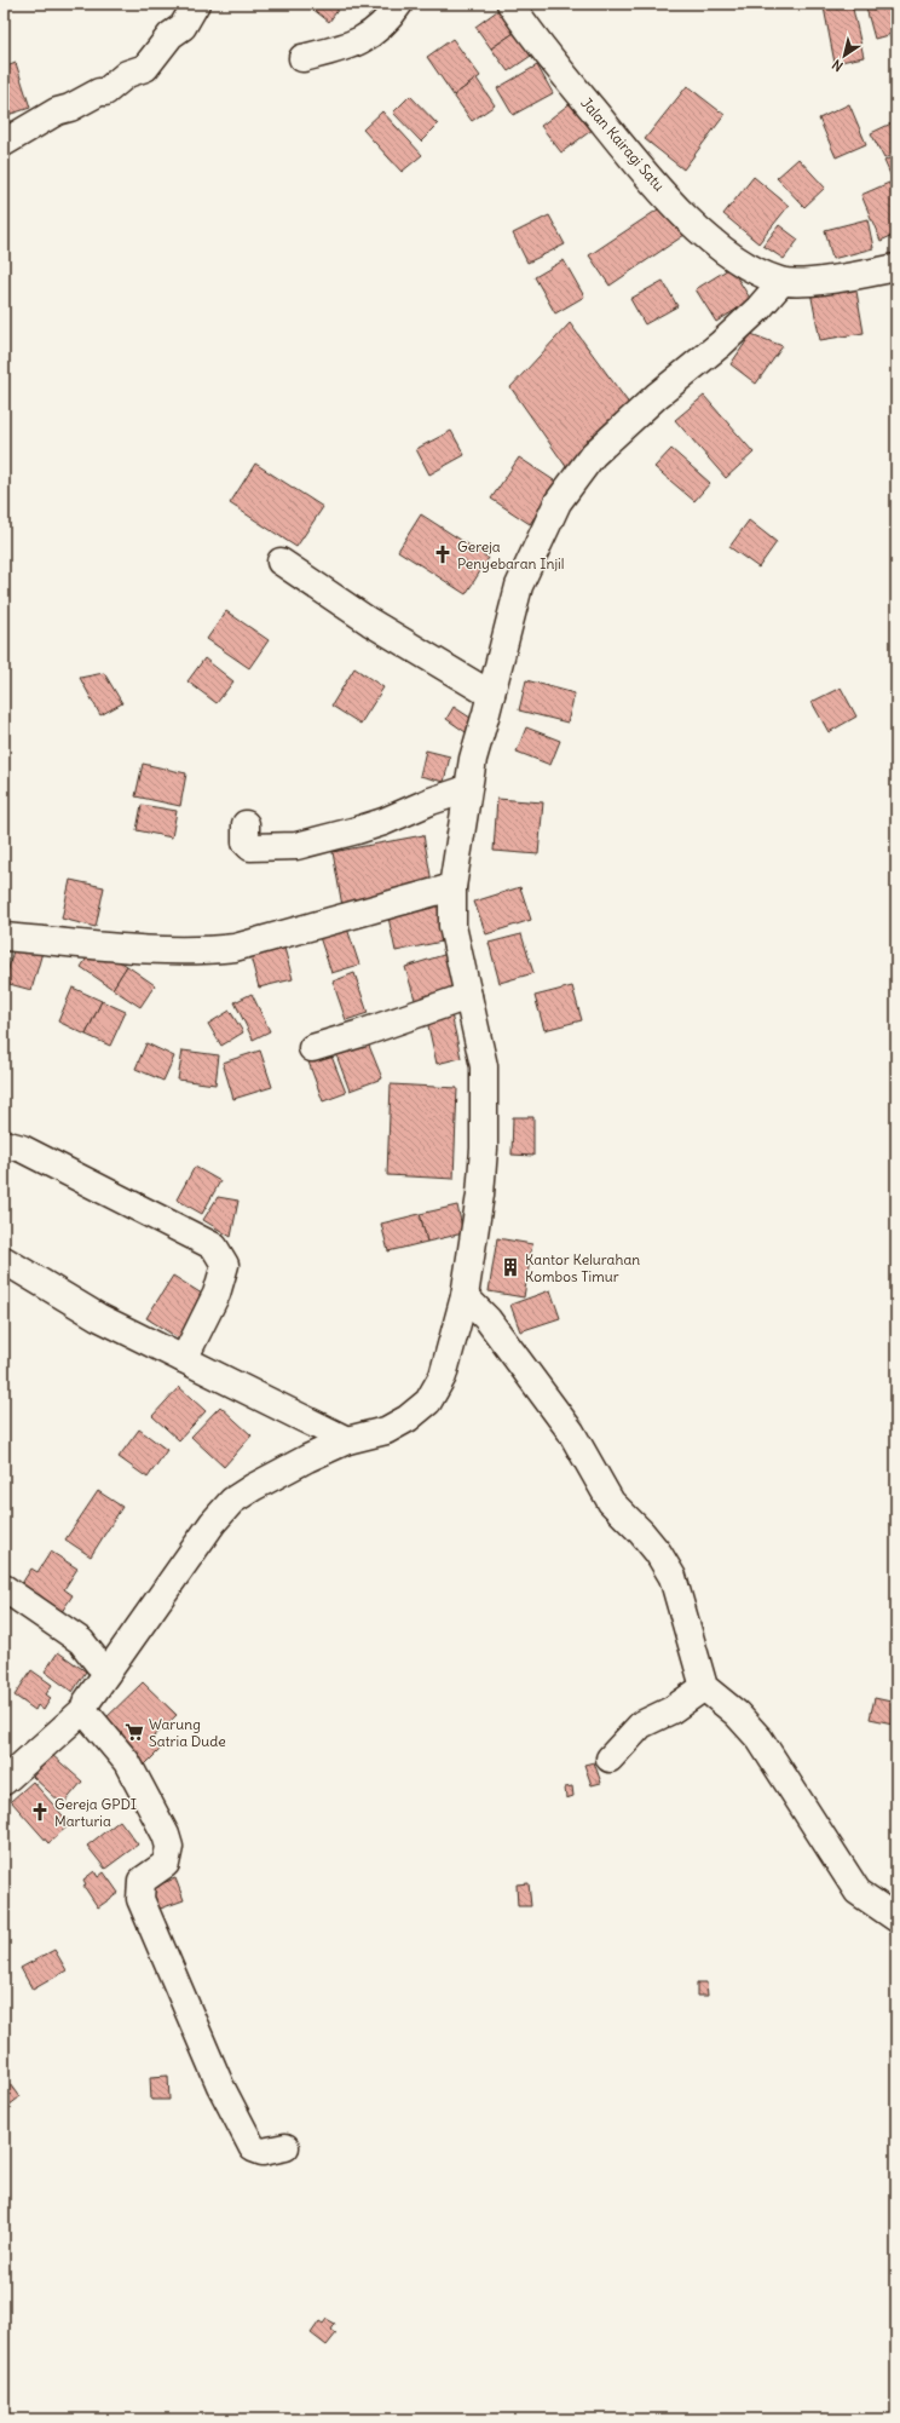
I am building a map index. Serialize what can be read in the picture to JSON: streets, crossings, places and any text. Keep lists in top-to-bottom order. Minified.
{"streets":{"street":["Jalan Kairagi Satu"]},"places":{"church":["Gereja Penyebaran Injil","Gereja GPDI Marturia"],"building":["Kantor Kelurahan Kombos Timur"],"supermarket":["Warung Satria Dude"]},"north":"bottom left"}
